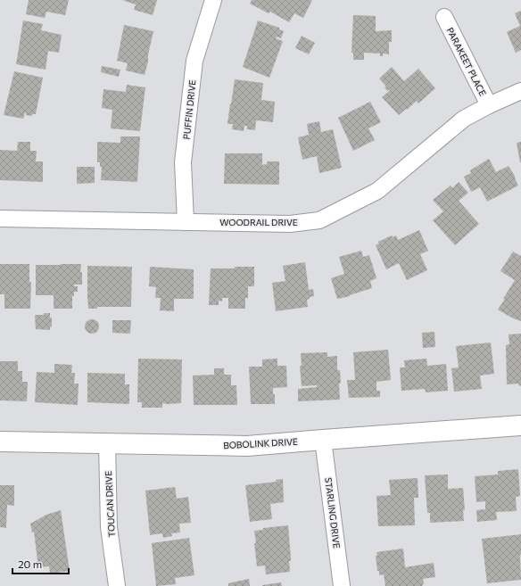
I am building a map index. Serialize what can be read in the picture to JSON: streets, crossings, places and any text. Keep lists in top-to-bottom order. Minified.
{"streets":{"street":["PARAKEET PLACE","PUFFIN DRIVE","WOODRAIL DRIVE","BOBOLINK DRIVE","TOUCAN DRIVE","STARLING DRIVE"]},"crossings":[["PARAKEET PLACE","WOODRAIL DRIVE"],["PUFFIN DRIVE","WOODRAIL DRIVE"],["BOBOLINK DRIVE","TOUCAN DRIVE"],["BOBOLINK DRIVE","STARLING DRIVE"]],"scale_bar":"20 m"}
